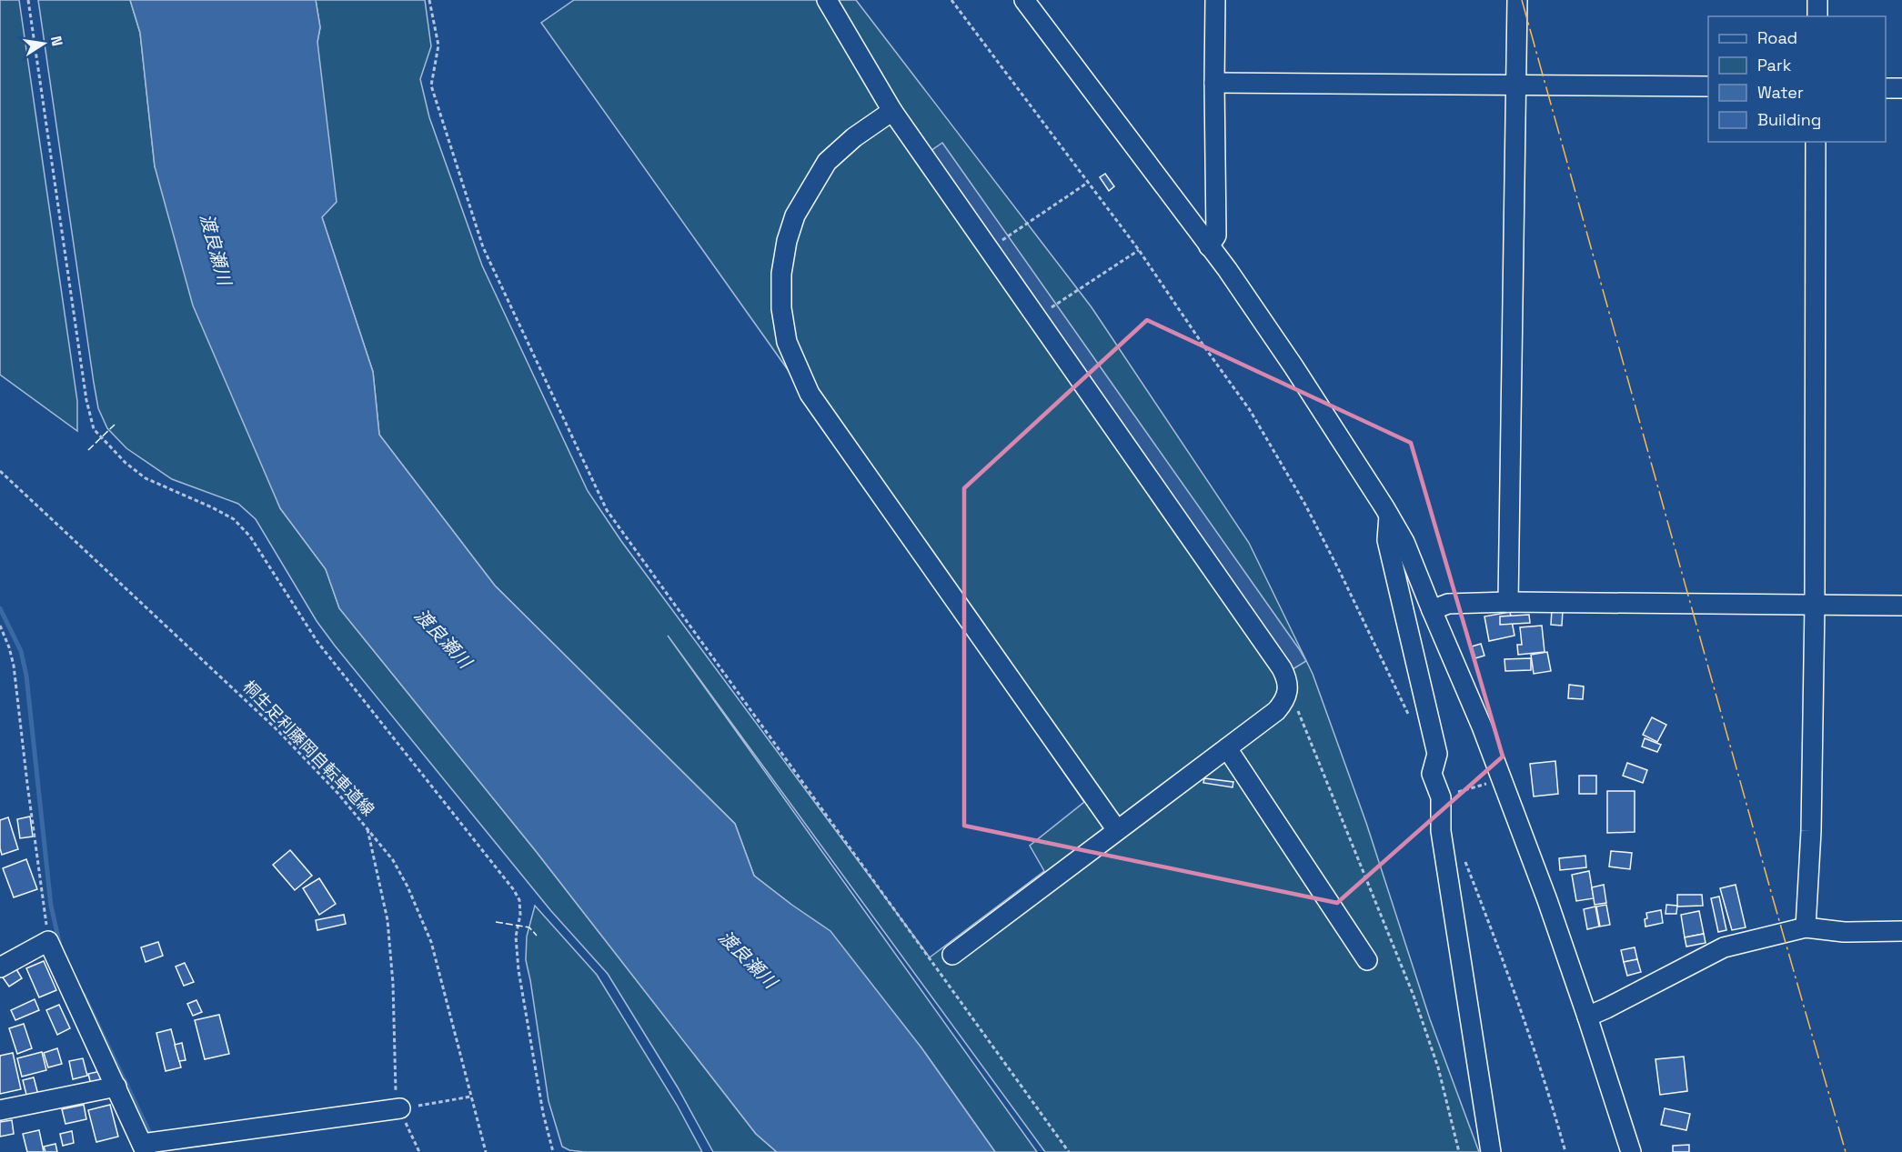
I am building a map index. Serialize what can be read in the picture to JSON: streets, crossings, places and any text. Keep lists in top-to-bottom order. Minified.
{"streets":{"path":["桐生足利藤岡自転車道線"]},"water":["渡良瀬川"],"legend":["Road","Park","Water","Building"],"north":"right"}
